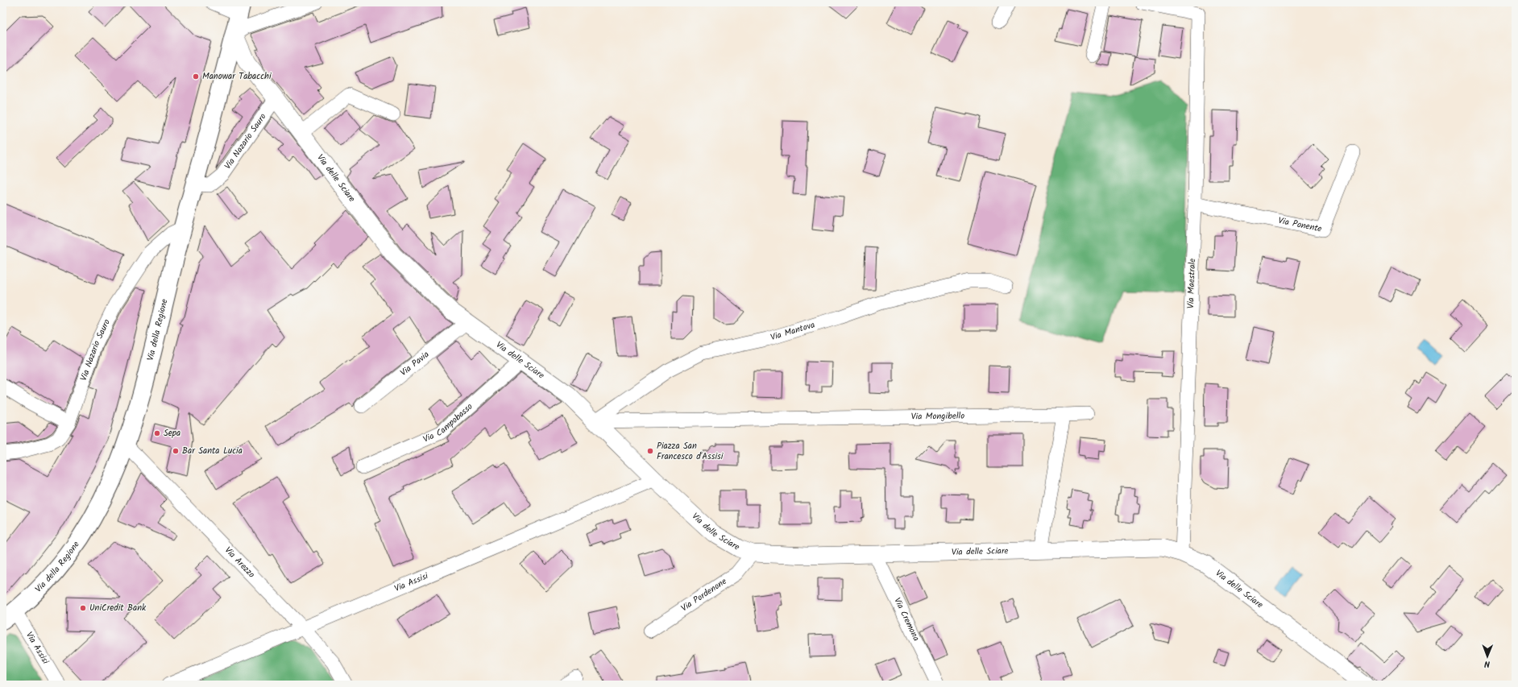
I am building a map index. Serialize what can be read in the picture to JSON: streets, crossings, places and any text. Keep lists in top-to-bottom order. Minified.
{"streets":{"main road":["Via della Regione"],"street":["Via Nazario Sauro","Via delle Sciare","Via Ponente","Via Maestrale","Via Mantova","Via Pavia","Via Mongibello","Via Campobasso","Via Arezzo","Via Assisi","Via Pordenone","Via Cremona"]},"crossings":[["Via Nazario Sauro","Via delle Sciare"],["Via Nazario Sauro","Via della Regione"],["Via delle Sciare","Via Maestrale"],["Via delle Sciare","Via della Regione"],["Via delle Sciare","Via Mantova"],["Via delle Sciare","Via Pavia"],["Via delle Sciare","Via Mongibello"],["Via delle Sciare","Via Campobasso"],["Via delle Sciare","Via Assisi"],["Via delle Sciare","Via Pordenone"],["Via delle Sciare","Via Cremona"],["Via Ponente","Via Maestrale"],["Via della Regione","Via Arezzo"],["Via della Regione","Via Assisi"],["Via Mantova","Via Mongibello"],["Via Arezzo","Via Assisi"]],"places":["Manowar Tabacchi","Sepa","Bar Santa Lucia","Piazza San Francesco d'Assisi","UniCredit Bank"],"north":"bottom"}
